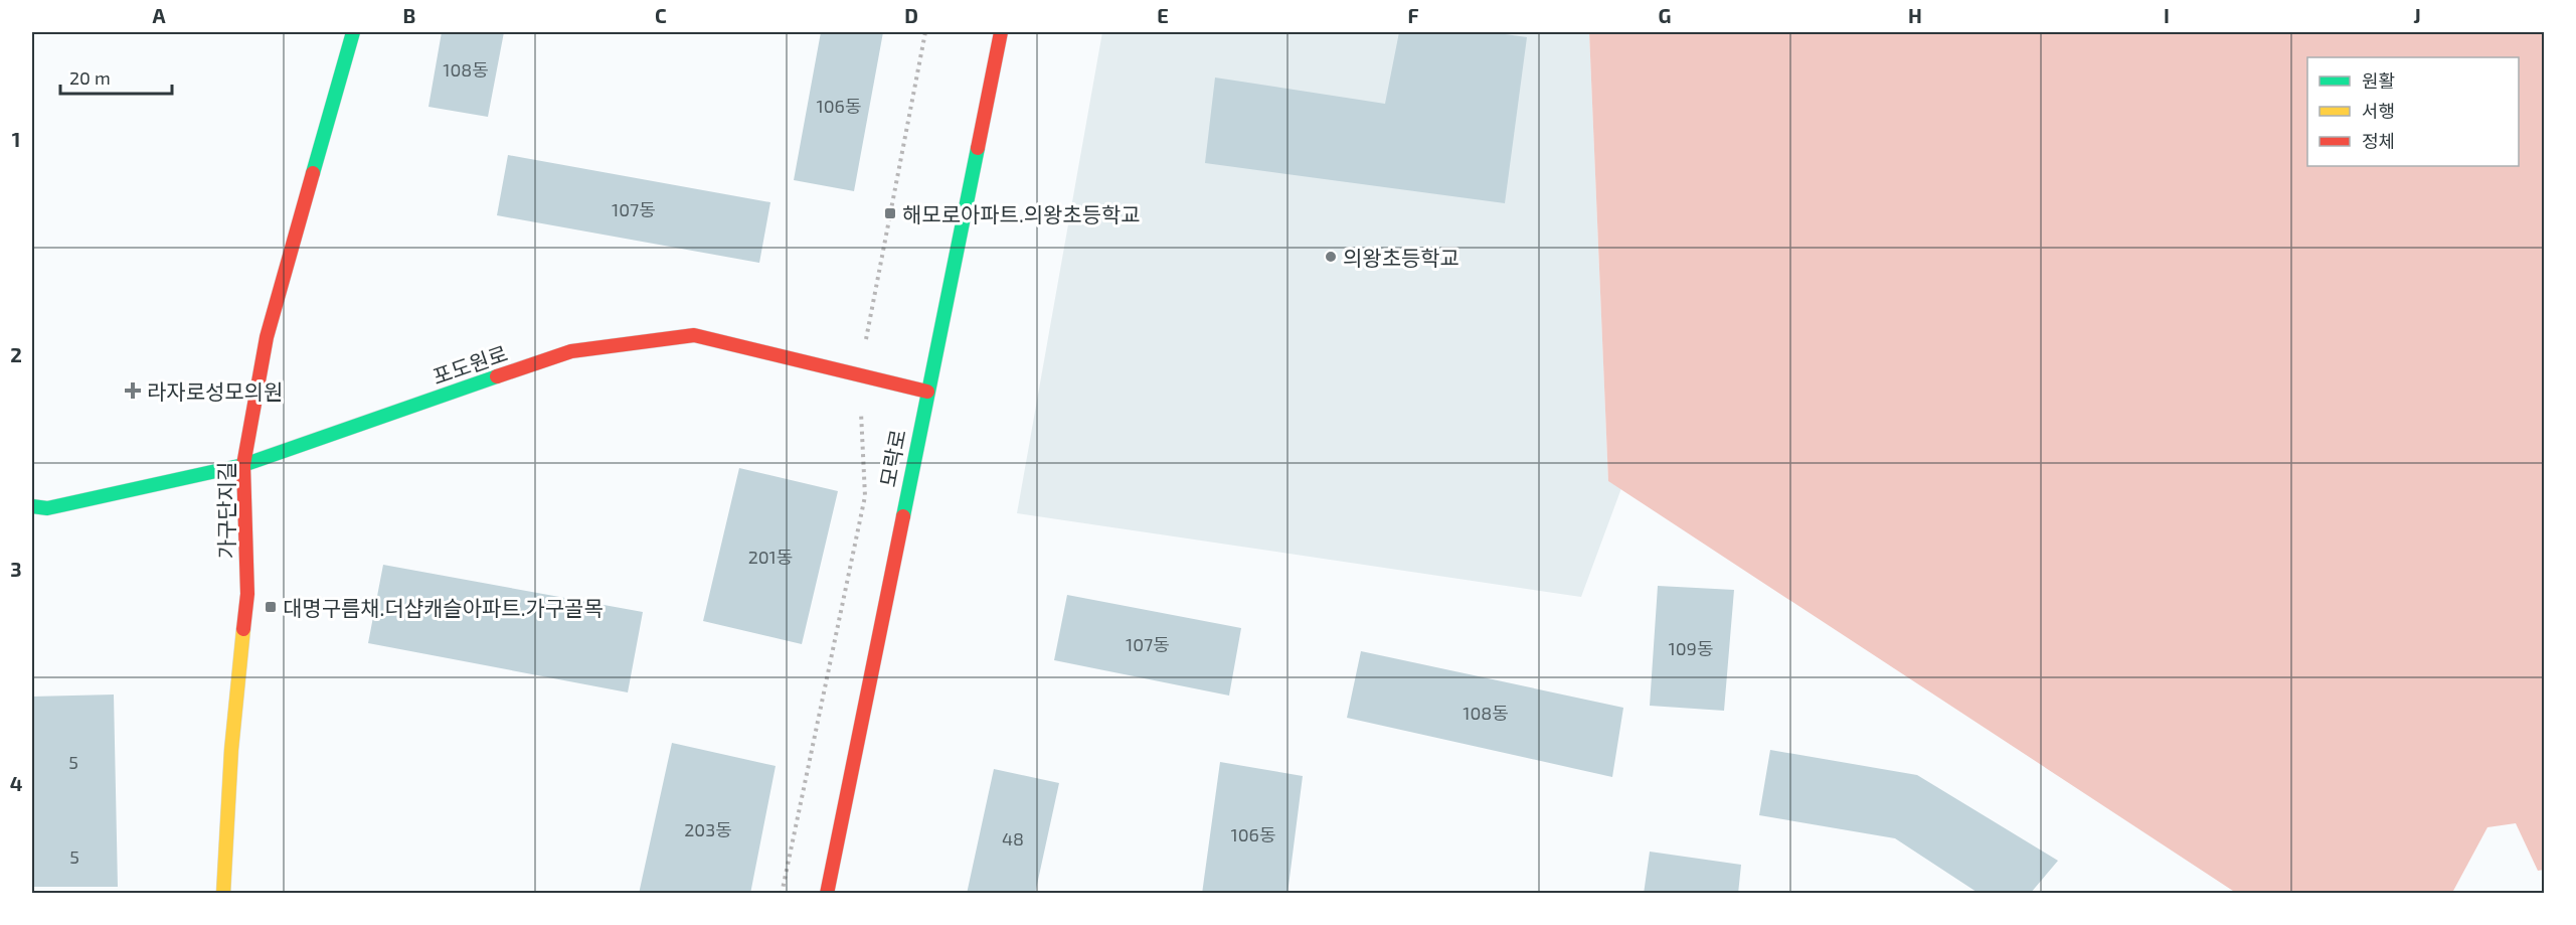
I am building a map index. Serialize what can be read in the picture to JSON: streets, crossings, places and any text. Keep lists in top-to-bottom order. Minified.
{"streets":{"street":["포도원로","모락로","가구단지길"]},"crossings":[["포도원로","모락로"],["포도원로","가구단지길"]],"places":{"transit":["해모로아파트.의왕초등학교","대명구름채.더샵캐슬아파트.가구골목"],"other":["의왕초등학교"],"health":["라자로성모의원"]},"house_numbers":["108동","106동","107동","201동","107동","109동","108동","5","203동","106동","48","5"],"legend":["원활","서행","정체"],"scale_bar":"20 m","grid":{"columns":["A","B","C","D","E","F","G","H","I","J"],"rows":["1","2","3","4"]}}
